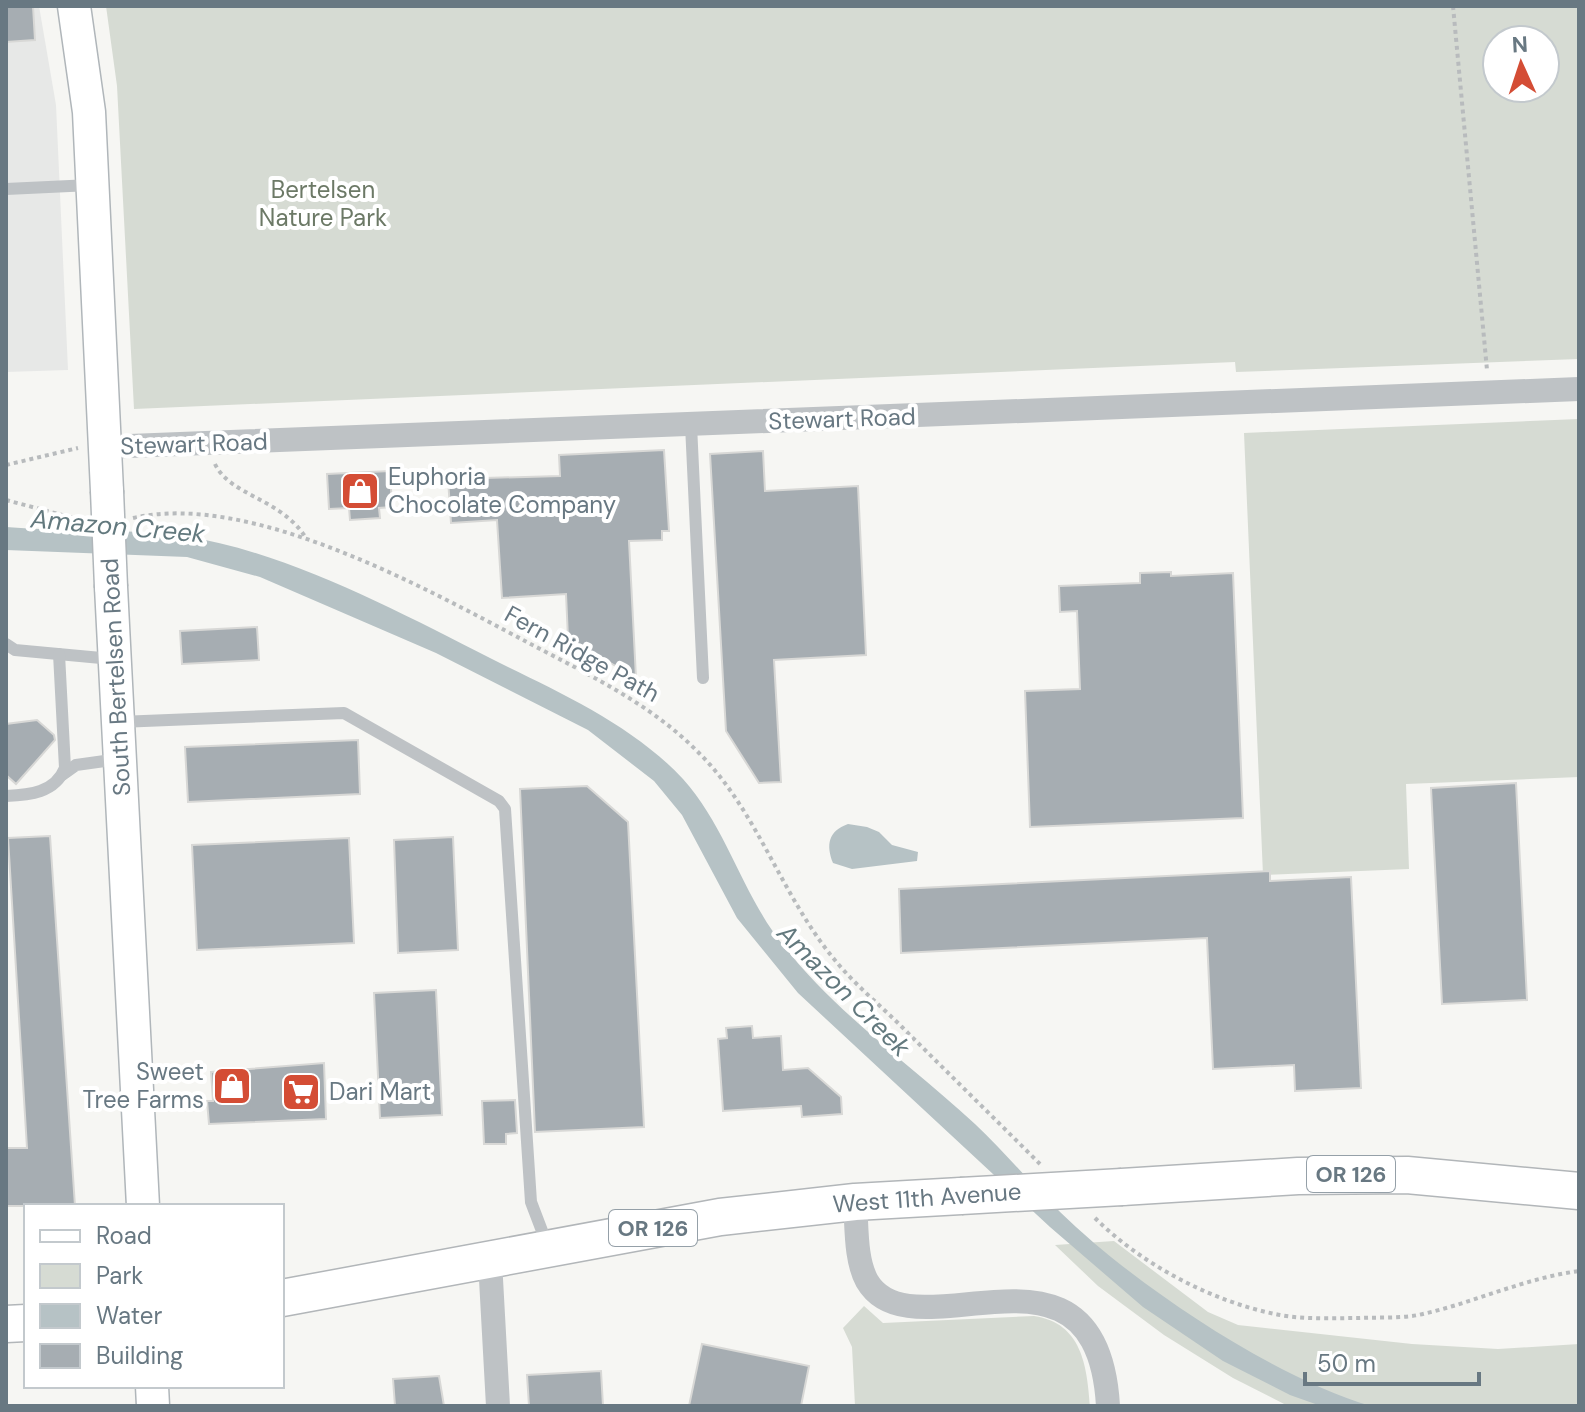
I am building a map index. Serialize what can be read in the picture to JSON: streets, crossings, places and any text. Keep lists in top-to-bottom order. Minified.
{"streets":{"main road":["OR 126","West 11th Avenue"],"street":["Stewart Road","South Bertelsen Road"],"path":["Fern Ridge Path"]},"crossings":[["Stewart Road","South Bertelsen Road"]],"water":["Amazon Creek"],"parks":["Bertelsen Nature Park"],"places":{"shop":["Euphoria Chocolate Company","Sweet Tree Farms"],"supermarket":["Dari Mart"]},"legend":["Road","Park","Water","Building"],"scale_bar":"50 m","north":"top"}
